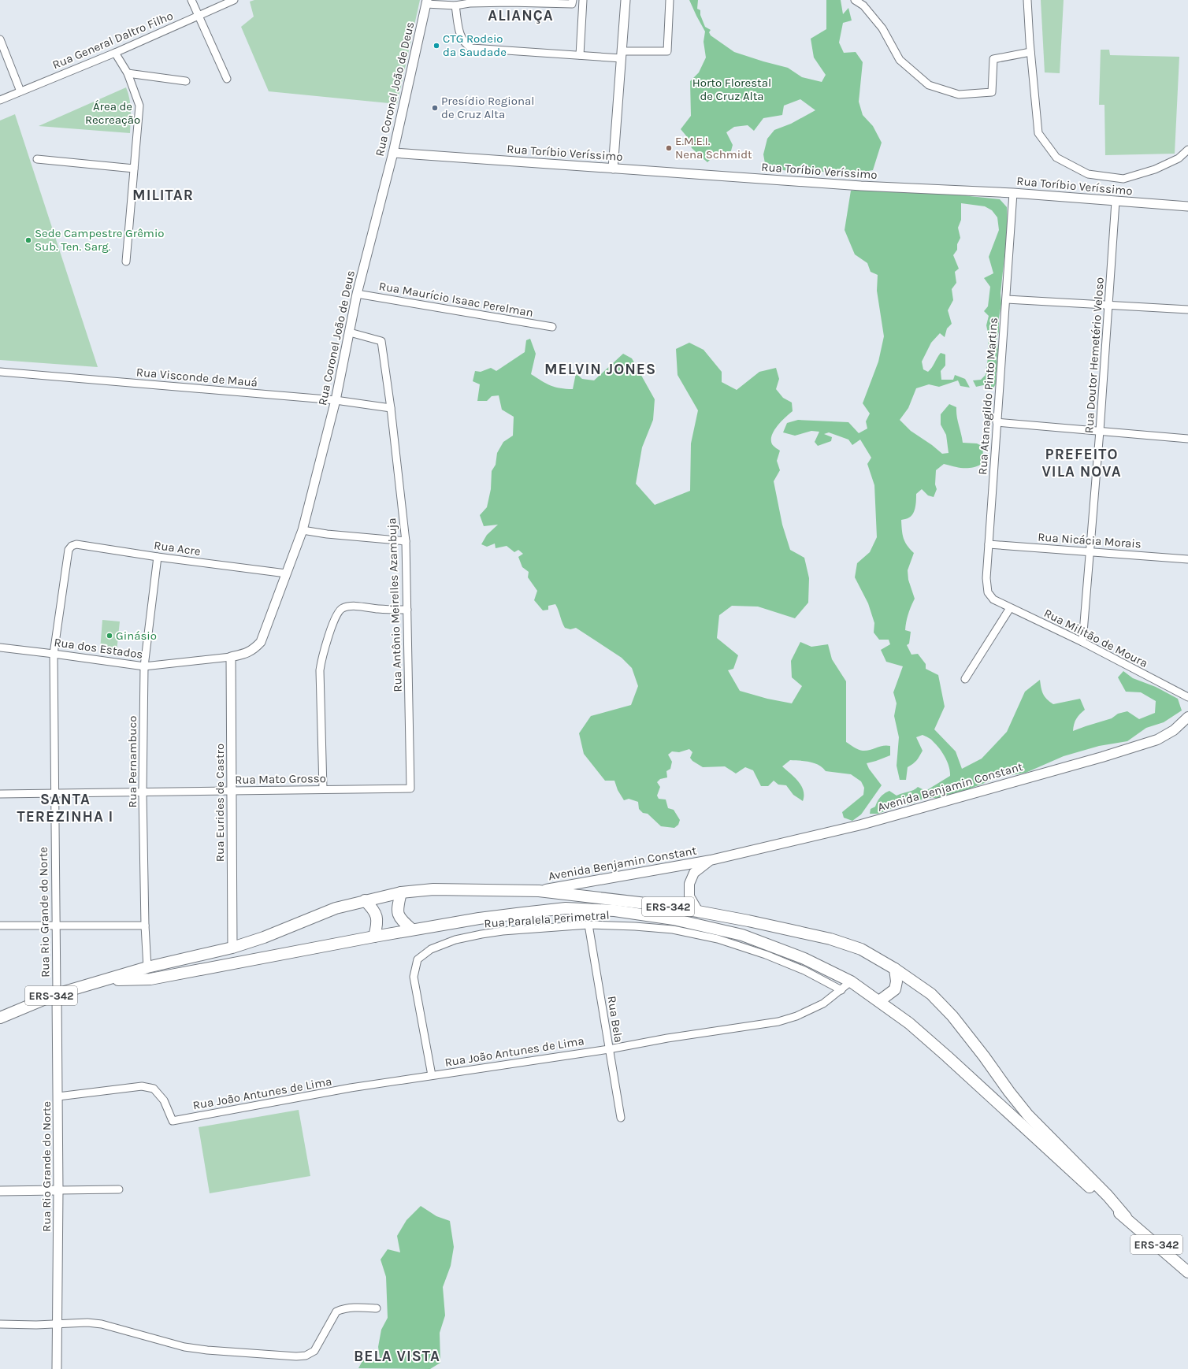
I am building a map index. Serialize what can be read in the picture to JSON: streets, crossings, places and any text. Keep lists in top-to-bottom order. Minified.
{"streets":{"main road":["Avenida Benjamin Constant","ERS-342"],"street":["Rua General Daltro Filho","Rua Coronel João de Deus","Rua Toríbio Veríssimo","Rua Maurício Isaac Perelman","Rua Doutor Hemetério Veloso","Rua Visconde de Mauá","Rua Atanagildo Pinto Martins","Rua Nicácia Morais","Rua Acre","Rua Antônio Meirelles Azambuja","Rua Militão de Moura","Rua dos Estados","Rua Pernambuco","Rua Mato Grosso","Rua Eurides de Castro","Rua Rio Grande do Norte","Rua Paralela Perimetral","Rua Bela","Rua João Antunes de Lima"]},"crossings":[["Rua Coronel João de Deus","Rua Toríbio Veríssimo"],["Rua Coronel João de Deus","Rua Maurício Isaac Perelman"],["Rua Coronel João de Deus","Rua Visconde de Mauá"],["Rua Coronel João de Deus","Rua Acre"],["Rua Coronel João de Deus","Rua Antônio Meirelles Azambuja"],["Rua Coronel João de Deus","Rua dos Estados"],["Rua Coronel João de Deus","Rua Eurides de Castro"],["Rua Toríbio Veríssimo","Rua Doutor Hemetério Veloso"],["Rua Toríbio Veríssimo","Rua Atanagildo Pinto Martins"],["Rua Doutor Hemetério Veloso","Rua Nicácia Morais"],["Rua Doutor Hemetério Veloso","Rua Militão de Moura"],["Rua Visconde de Mauá","Rua Antônio Meirelles Azambuja"],["Rua Atanagildo Pinto Martins","Rua Nicácia Morais"],["Rua Atanagildo Pinto Martins","Rua Militão de Moura"],["Rua Acre","Rua Pernambuco"],["Rua Acre","Rua Rio Grande do Norte"],["Rua Antônio Meirelles Azambuja","Rua Mato Grosso"],["Rua dos Estados","Rua Pernambuco"],["Rua dos Estados","Rua Eurides de Castro"],["Rua dos Estados","Rua Rio Grande do Norte"],["Rua Pernambuco","Rua Mato Grosso"],["Rua Pernambuco","ERS-342"],["Rua Mato Grosso","Rua Eurides de Castro"],["Rua Mato Grosso","Rua Rio Grande do Norte"],["Avenida Benjamin Constant","ERS-342"],["Rua Eurides de Castro","ERS-342"],["ERS-342","Rua Rio Grande do Norte"],["ERS-342","Rua João Antunes de Lima"],["Rua Rio Grande do Norte","Rua João Antunes de Lima"],["Rua Paralela Perimetral","Rua Bela"],["Rua Paralela Perimetral","Rua João Antunes de Lima"],["Rua Bela","Rua João Antunes de Lima"]],"districts":["ALIANÇA","MILITAR","MELVIN JONES","PREFEITO VILA NOVA","SANTA TEREZINHA I","BELA VISTA"],"parks":["Horto Florestal de Cruz Alta","Área de Recreação"],"places":["CTG Rodeio da Saudade","Presídio Regional de Cruz Alta","E.M.E.I. Nena Schmidt","Sede Campestre Grêmio Sub. Ten. Sarg.","Ginásio"]}
